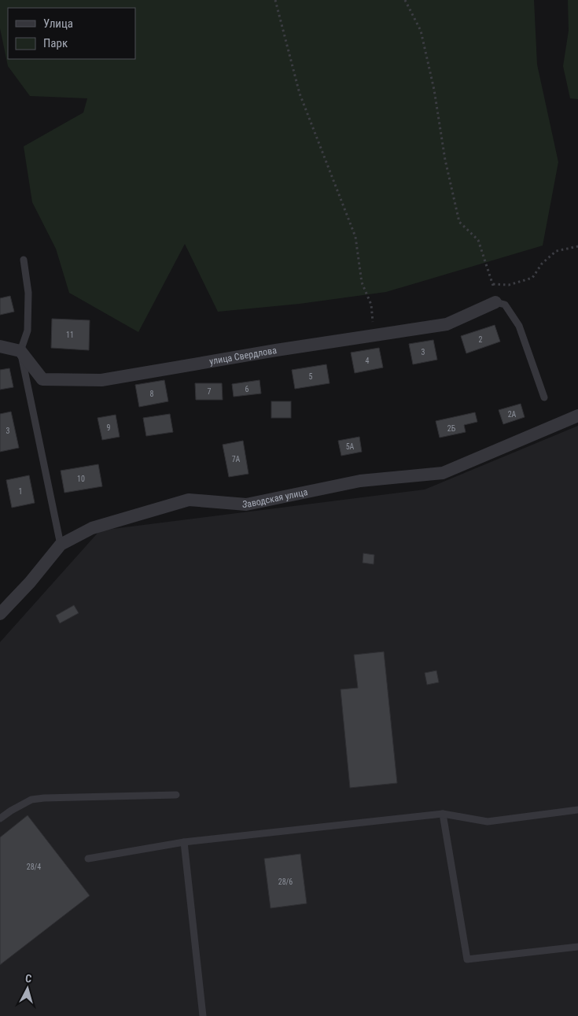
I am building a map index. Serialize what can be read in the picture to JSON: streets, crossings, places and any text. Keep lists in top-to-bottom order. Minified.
{"streets":{"street":["улица Свердлова","Заводская улица"]},"house_numbers":["11","2","3","4","5","6","7","8","2А","9","2Б","3","5А","7А","10","1","28/4","28/6"],"legend":["Улица","Парк"],"north":"top"}
